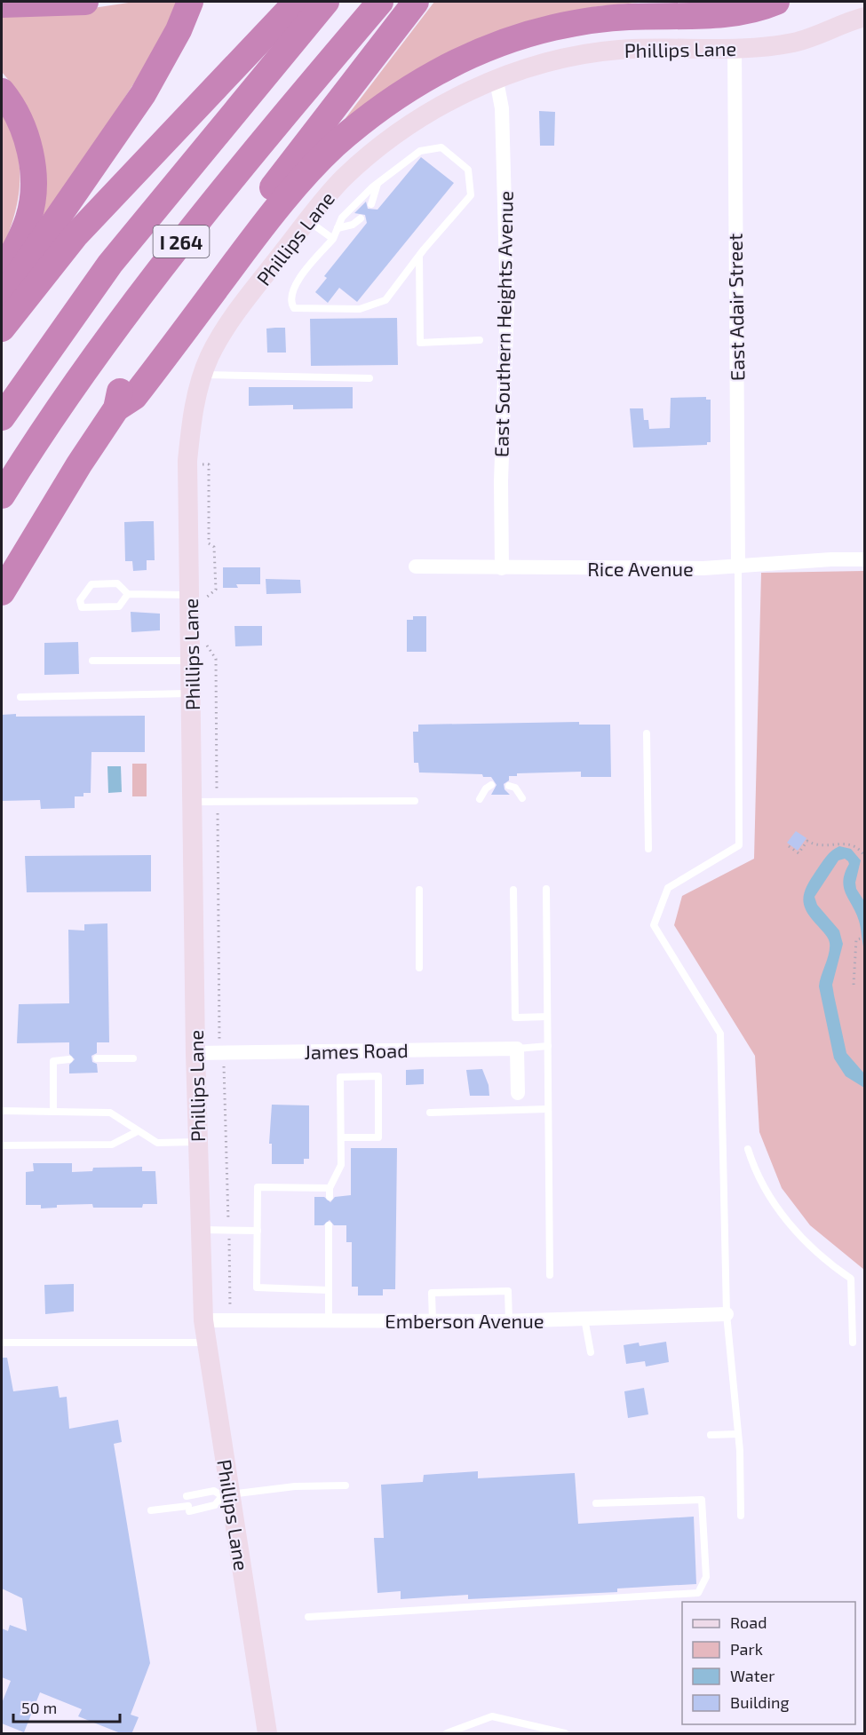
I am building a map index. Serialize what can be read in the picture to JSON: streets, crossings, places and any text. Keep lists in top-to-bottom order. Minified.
{"streets":{"highway":["I 264"],"main road":["Phillips Lane"],"street":["East Adair Street","East Southern Heights Avenue","Rice Avenue","James Road","Emberson Avenue"]},"crossings":[["Phillips Lane","East Adair Street"],["Phillips Lane","East Southern Heights Avenue"],["Phillips Lane","James Road"],["Phillips Lane","Emberson Avenue"],["East Adair Street","Rice Avenue"],["East Southern Heights Avenue","Rice Avenue"]],"legend":["Road","Park","Water","Building"],"scale_bar":"50 m"}
